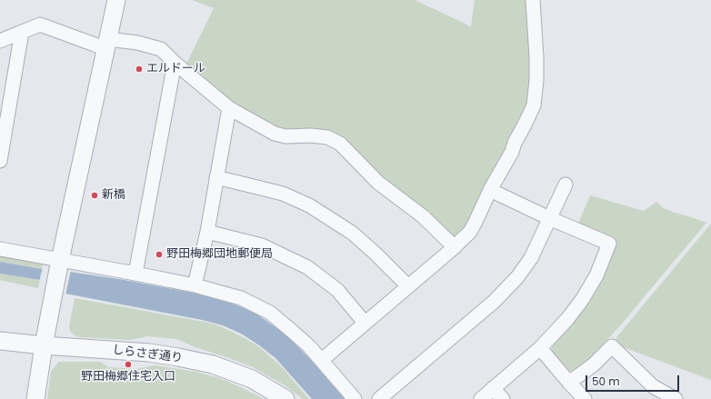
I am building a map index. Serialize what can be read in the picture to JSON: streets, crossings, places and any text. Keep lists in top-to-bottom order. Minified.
{"streets":{"street":["しらさぎ通り"]},"places":["エルドール","新橋","野田梅郷団地郵便局","野田梅郷住宅入口"],"scale_bar":"50 m"}
